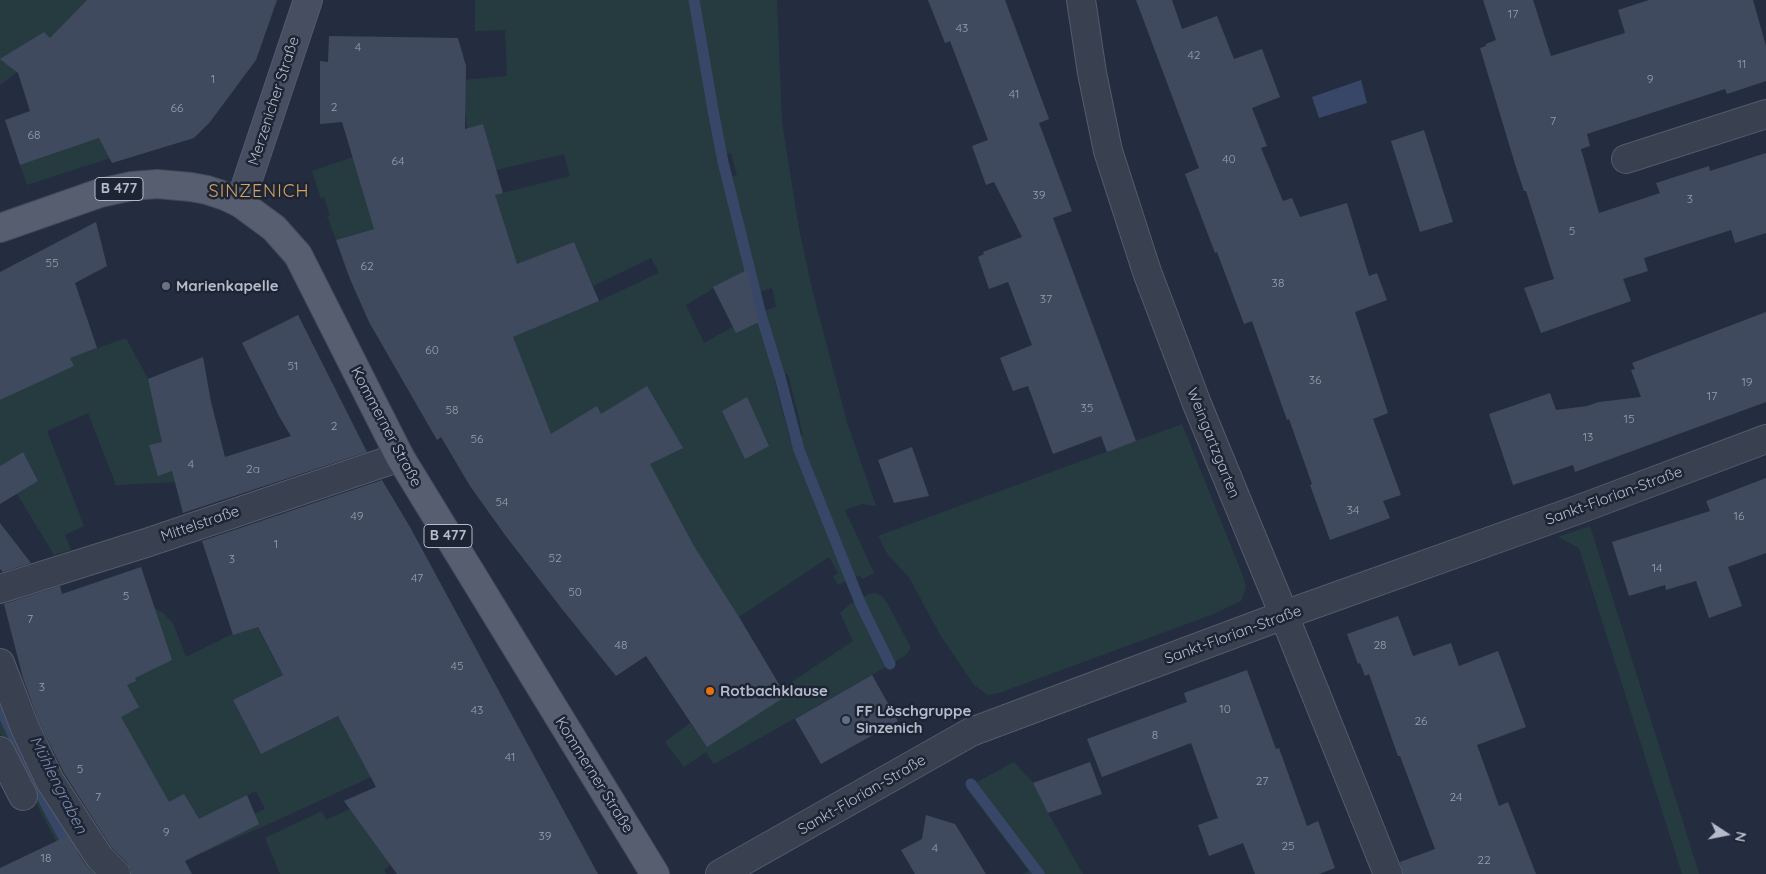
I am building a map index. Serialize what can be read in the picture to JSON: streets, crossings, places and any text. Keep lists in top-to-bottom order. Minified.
{"streets":{"main road":["B 477","Kommerner Straße"],"street":["Merzenicher Straße","Weingartzgarten","Sankt-Florian-Straße","Mittelstraße"]},"crossings":[["Merzenicher Straße","Kommerner Straße"],["Kommerner Straße","Mittelstraße"],["Weingartzgarten","Sankt-Florian-Straße"]],"districts":["SINZENICH"],"water":["Mühlengraben"],"places":["Marienkapelle","Rotbachklause","FF Löschgruppe Sinzenich"],"house_numbers":["17","43","4","42","11","1","9","41","2","66","7","68","40","64","39","3","5","55","62","38","37","60","51","36","19","17","35","58","15","2","13","56","4","2a","54","34","49","16","1","52","3","14","47","50","5","7","48","28","45","3","10","43","26","8","41","5","27","7","24","9","39","25","4","18","22"],"north":"right"}
